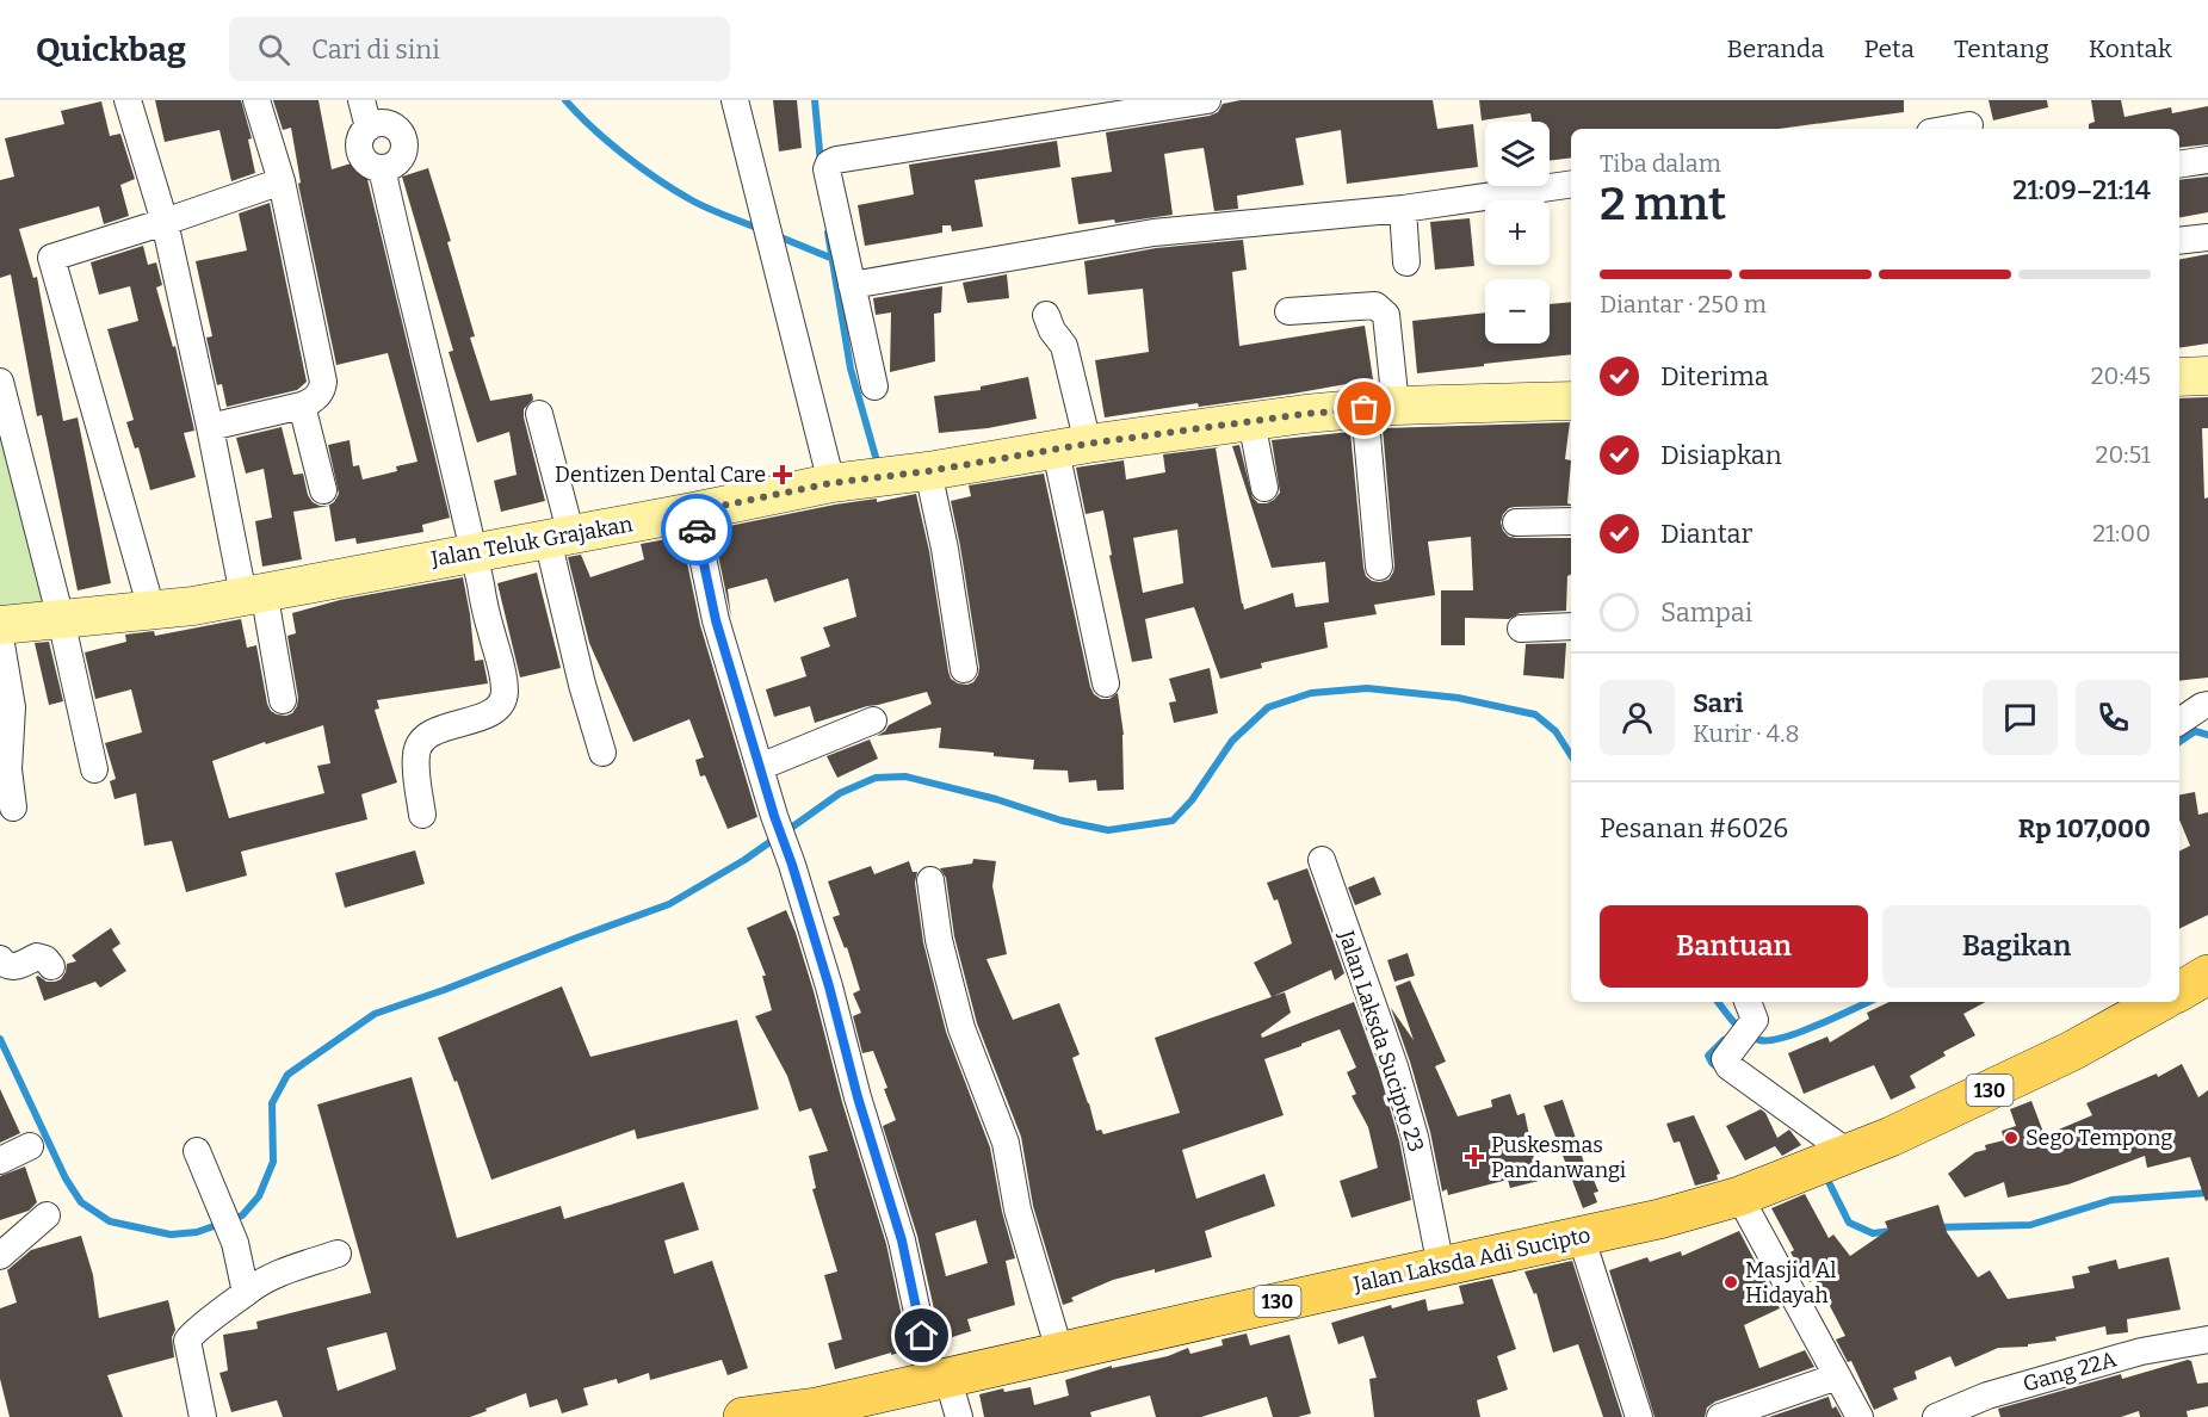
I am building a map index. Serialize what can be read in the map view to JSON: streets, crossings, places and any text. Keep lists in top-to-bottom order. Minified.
{"streets":{"main road":["130","Jalan Laksda Adi Sucipto"],"street":["Jalan Teluk Grajakan","Jalan Laksda Sucipto 23","Gang 22A"]},"crossings":[["Jalan Laksda Sucipto 23","Jalan Laksda Adi Sucipto"]],"places":{"health":["Dentizen Dental Care","Puskesmas Pandanwangi"],"other":["Sego Tempong","Masjid Al Hidayah"]},"page":{"header":"Quickbag","search":"Cari di sini","nav":["Beranda","Peta","Tentang","Kontak"],"map_buttons":["+","−"],"heading":["2 mnt","Tiba dalam","21:09–21:14"],"panel":["Sari","Kurir · 4.8","Pesanan #6026","Rp 107,000"],"bar":"Diantar · 250 m","list":[["Diterima","20:45"],["Disiapkan","20:51"],["Diantar","21:00"],"Sampai"],"buttons":["Bantuan","Bagikan"]}}
